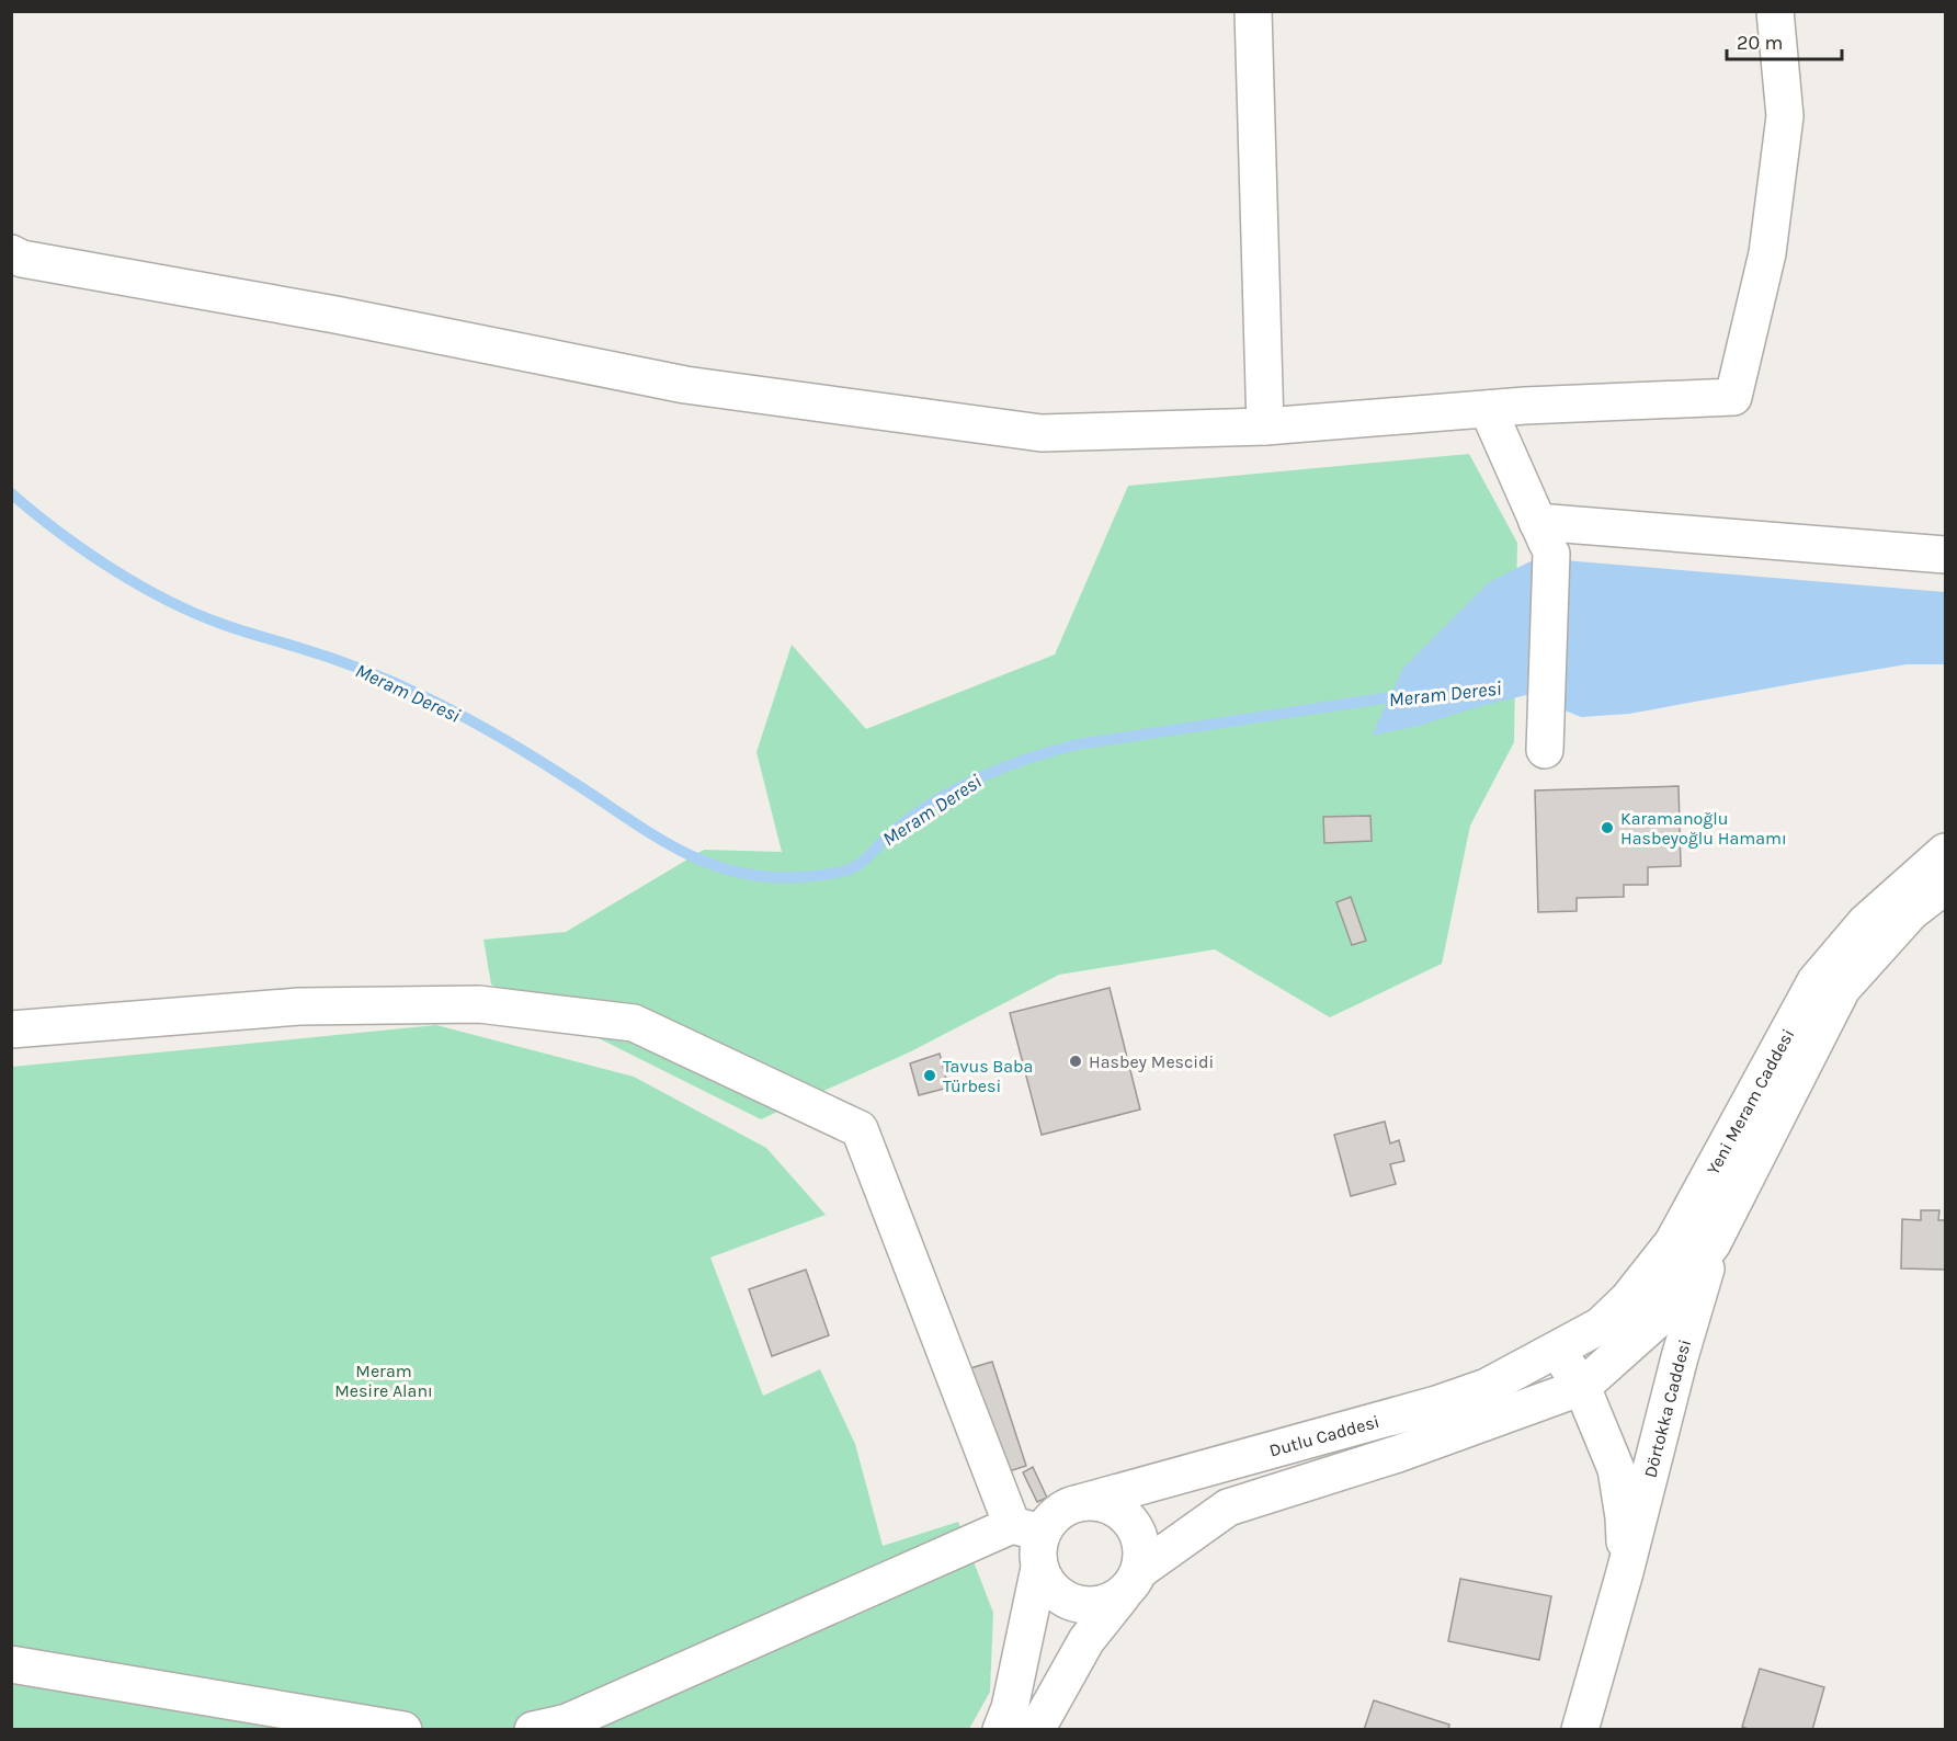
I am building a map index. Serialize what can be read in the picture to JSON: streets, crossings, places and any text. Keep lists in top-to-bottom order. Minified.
{"streets":{"street":["Yeni Meram Caddesi","Dörtokka Caddesi","Dutlu Caddesi"]},"crossings":[["Yeni Meram Caddesi","Dörtokka Caddesi"],["Yeni Meram Caddesi","Dutlu Caddesi"],["Dörtokka Caddesi","Dutlu Caddesi"]],"water":["Meram Deresi"],"parks":["Meram Mesire Alanı"],"places":["Karamanoğlu Hasbeyoğlu Hamamı","Hasbey Mescidi","Tavus Baba Türbesi"],"scale_bar":"20 m"}
